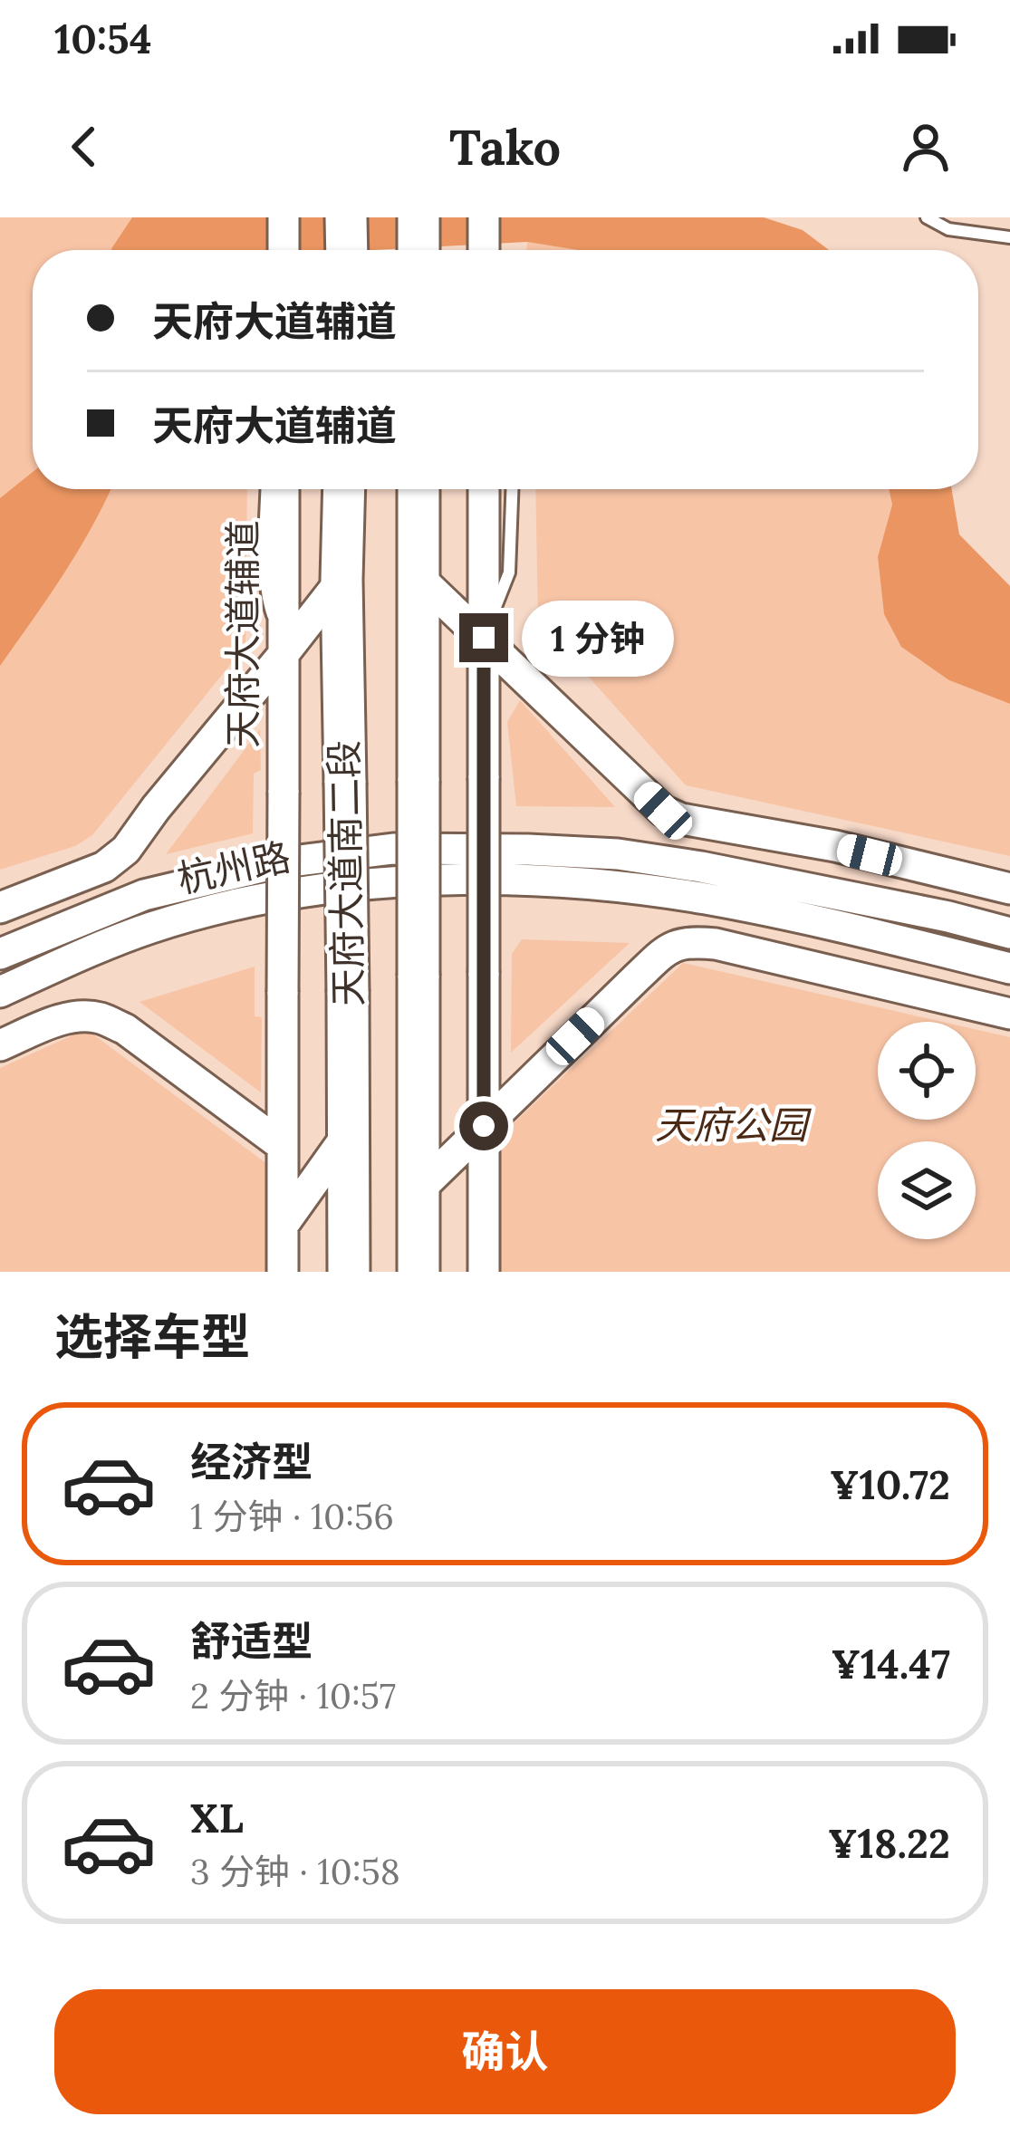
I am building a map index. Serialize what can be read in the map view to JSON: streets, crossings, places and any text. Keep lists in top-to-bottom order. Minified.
{"streets":{"highway":["天府大道南二段"],"main road":["天府大道辅道","杭州路"]},"parks":["天府公园"],"page":{"status":"10:54","header":"Tako","banner":["天府大道辅道","天府大道辅道"],"bubble":"1 分钟","heading":"选择车型","list":[{"name":"经济型","note":"1 分钟 · 10:56","value":"¥10.72"},{"name":"舒适型","note":"2 分钟 · 10:57","value":"¥14.47"},{"name":"XL","note":"3 分钟 · 10:58","value":"¥18.22"}],"buttons":"确认"}}
